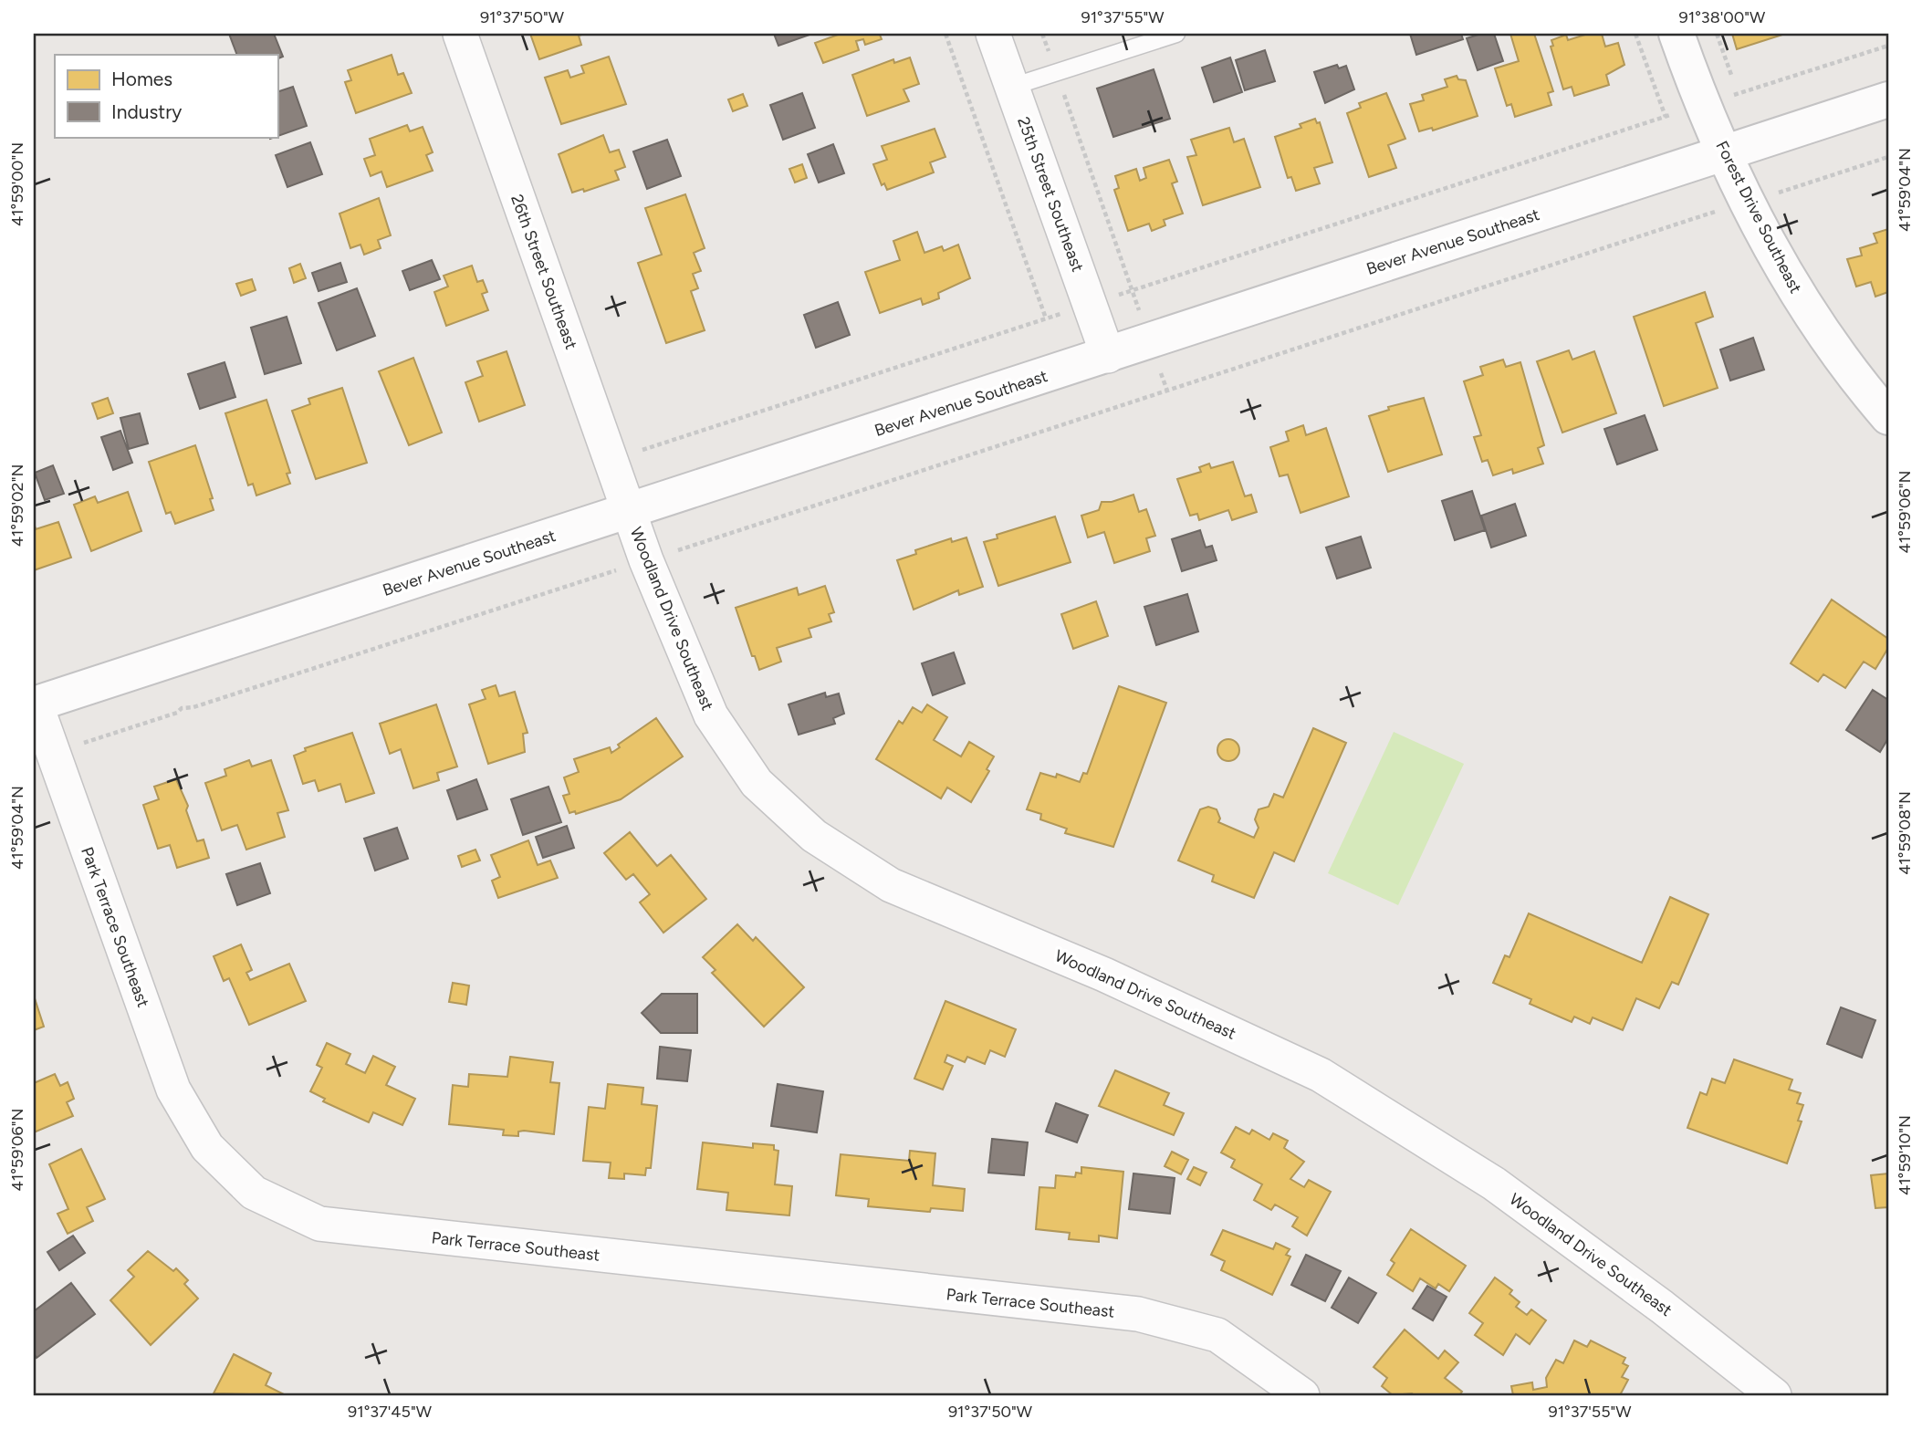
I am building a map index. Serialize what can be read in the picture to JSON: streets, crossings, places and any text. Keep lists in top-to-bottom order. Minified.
{"streets":{"street":["25th Street Southeast","Forest Drive Southeast","Bever Avenue Southeast","26th Street Southeast","Woodland Drive Southeast","Park Terrace Southeast"]},"crossings":[["25th Street Southeast","Bever Avenue Southeast"],["Forest Drive Southeast","Bever Avenue Southeast"],["Bever Avenue Southeast","26th Street Southeast"],["Bever Avenue Southeast","Woodland Drive Southeast"],["Bever Avenue Southeast","Park Terrace Southeast"],["26th Street Southeast","Woodland Drive Southeast"]],"legend":["Homes","Industry"],"coordinates":["91°37'50\"W","91°37'55\"W","91°38'00\"W","41°59'00\"N","41°59'04\"N","41°59'02\"N","41°59'06\"N","41°59'08\"N","41°59'10\"N","91°37'45\"W"]}
